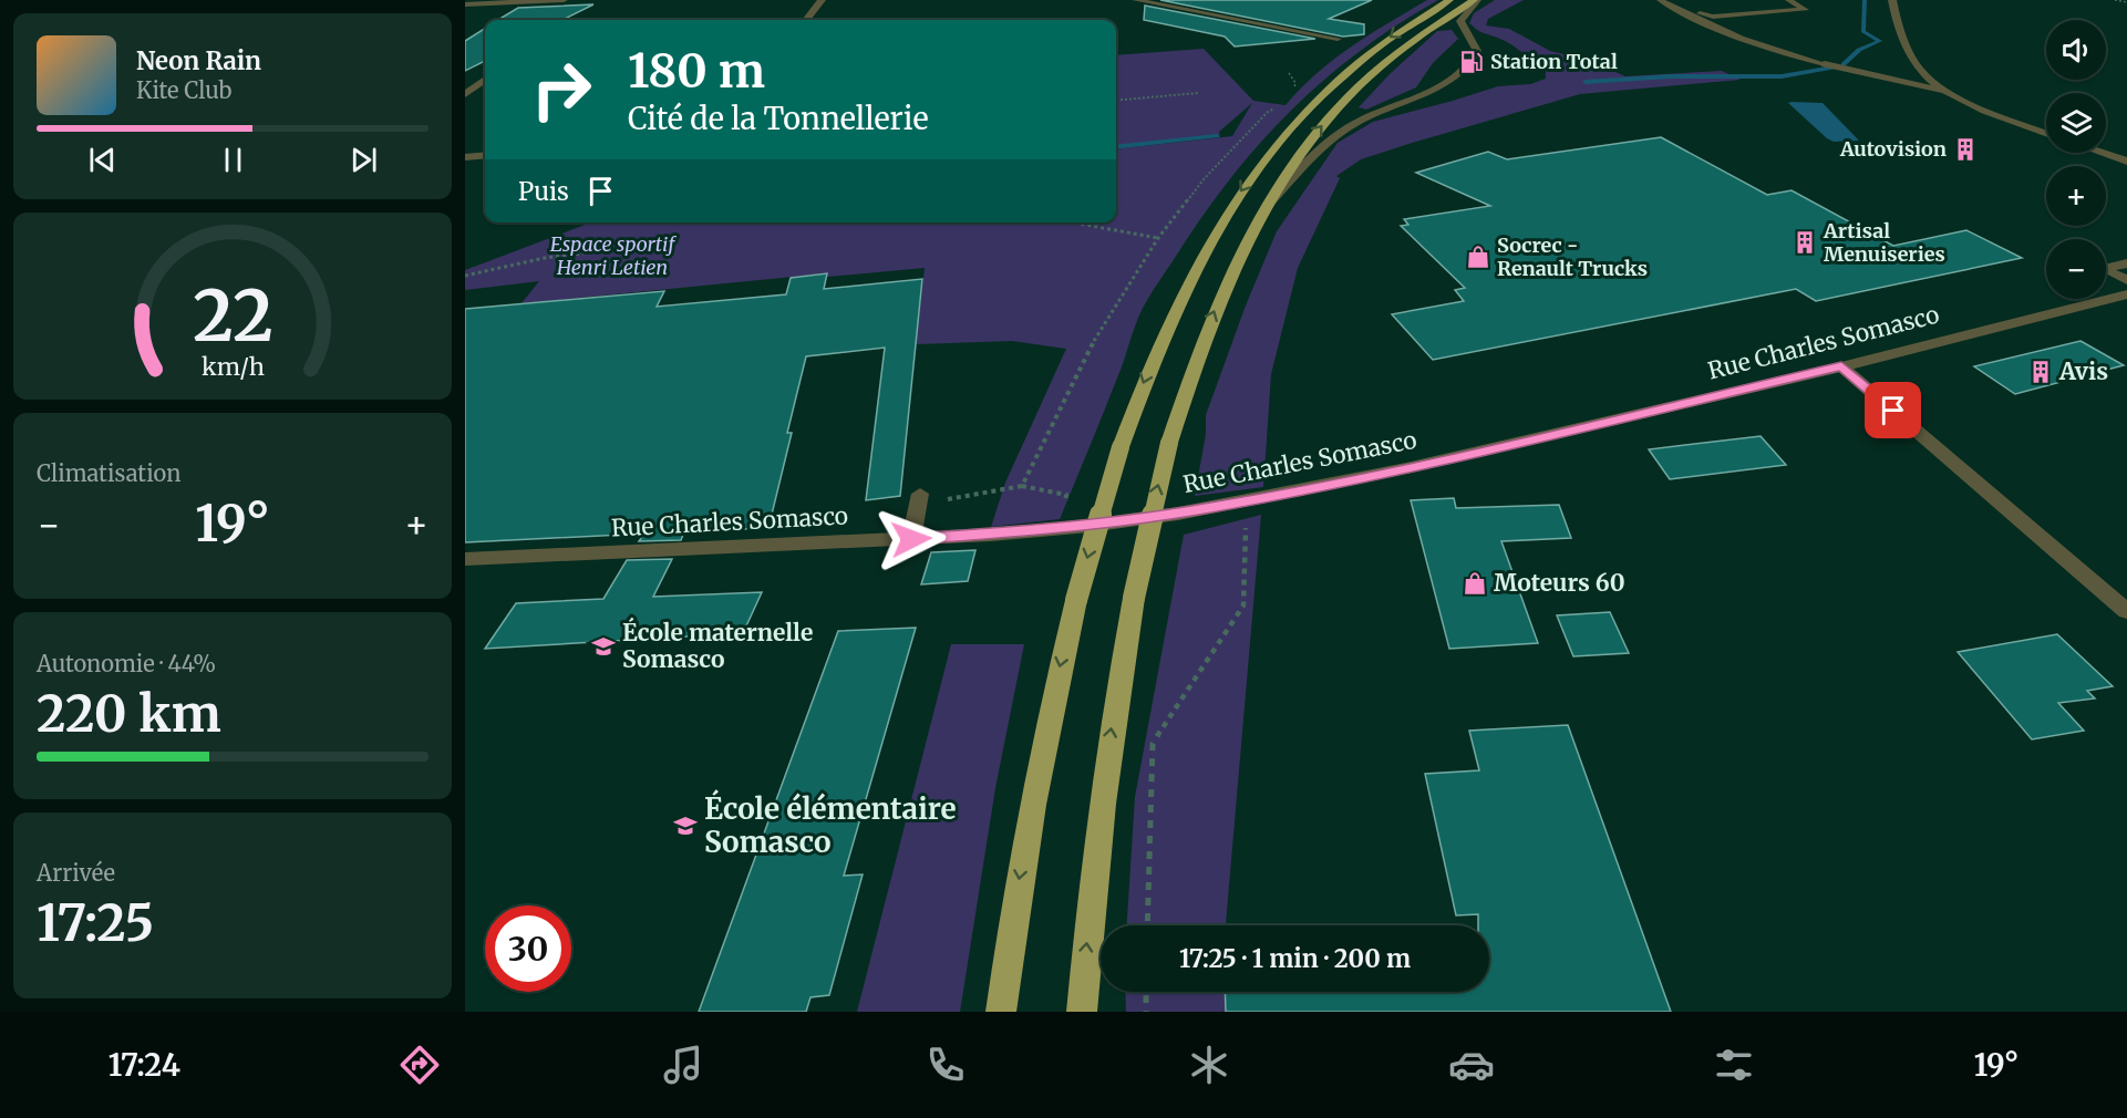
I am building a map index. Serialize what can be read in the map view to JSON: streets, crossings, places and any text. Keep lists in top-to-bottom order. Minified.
{"streets":{"street":["Rue Charles Somasco"]},"parks":["Espace sportif Henri Letien"],"places":{"fuel station":["Station Total"],"building":["Autovision","Artisal Menuiseries","Avis"],"shop":["Socrec - Renault Trucks","Moteurs 60"],"school or university":["École maternelle Somasco","École élémentaire Somasco"]},"page":{"map_buttons":["+","−"],"turn":["180 m","Cité de la Tonnellerie"],"song":["Neon Rain","Kite Club"],"then":"Puis","tile":["Climatisation",["Autonomie · 44%","220 km"],["Arrivée","17:25"]],"heat":["−","19°","+"],"limit":"30","trip":"17:25 · 1 min · 200 m","tabs":["17:24","19°"],"gauge":["22","km/h"]}}
